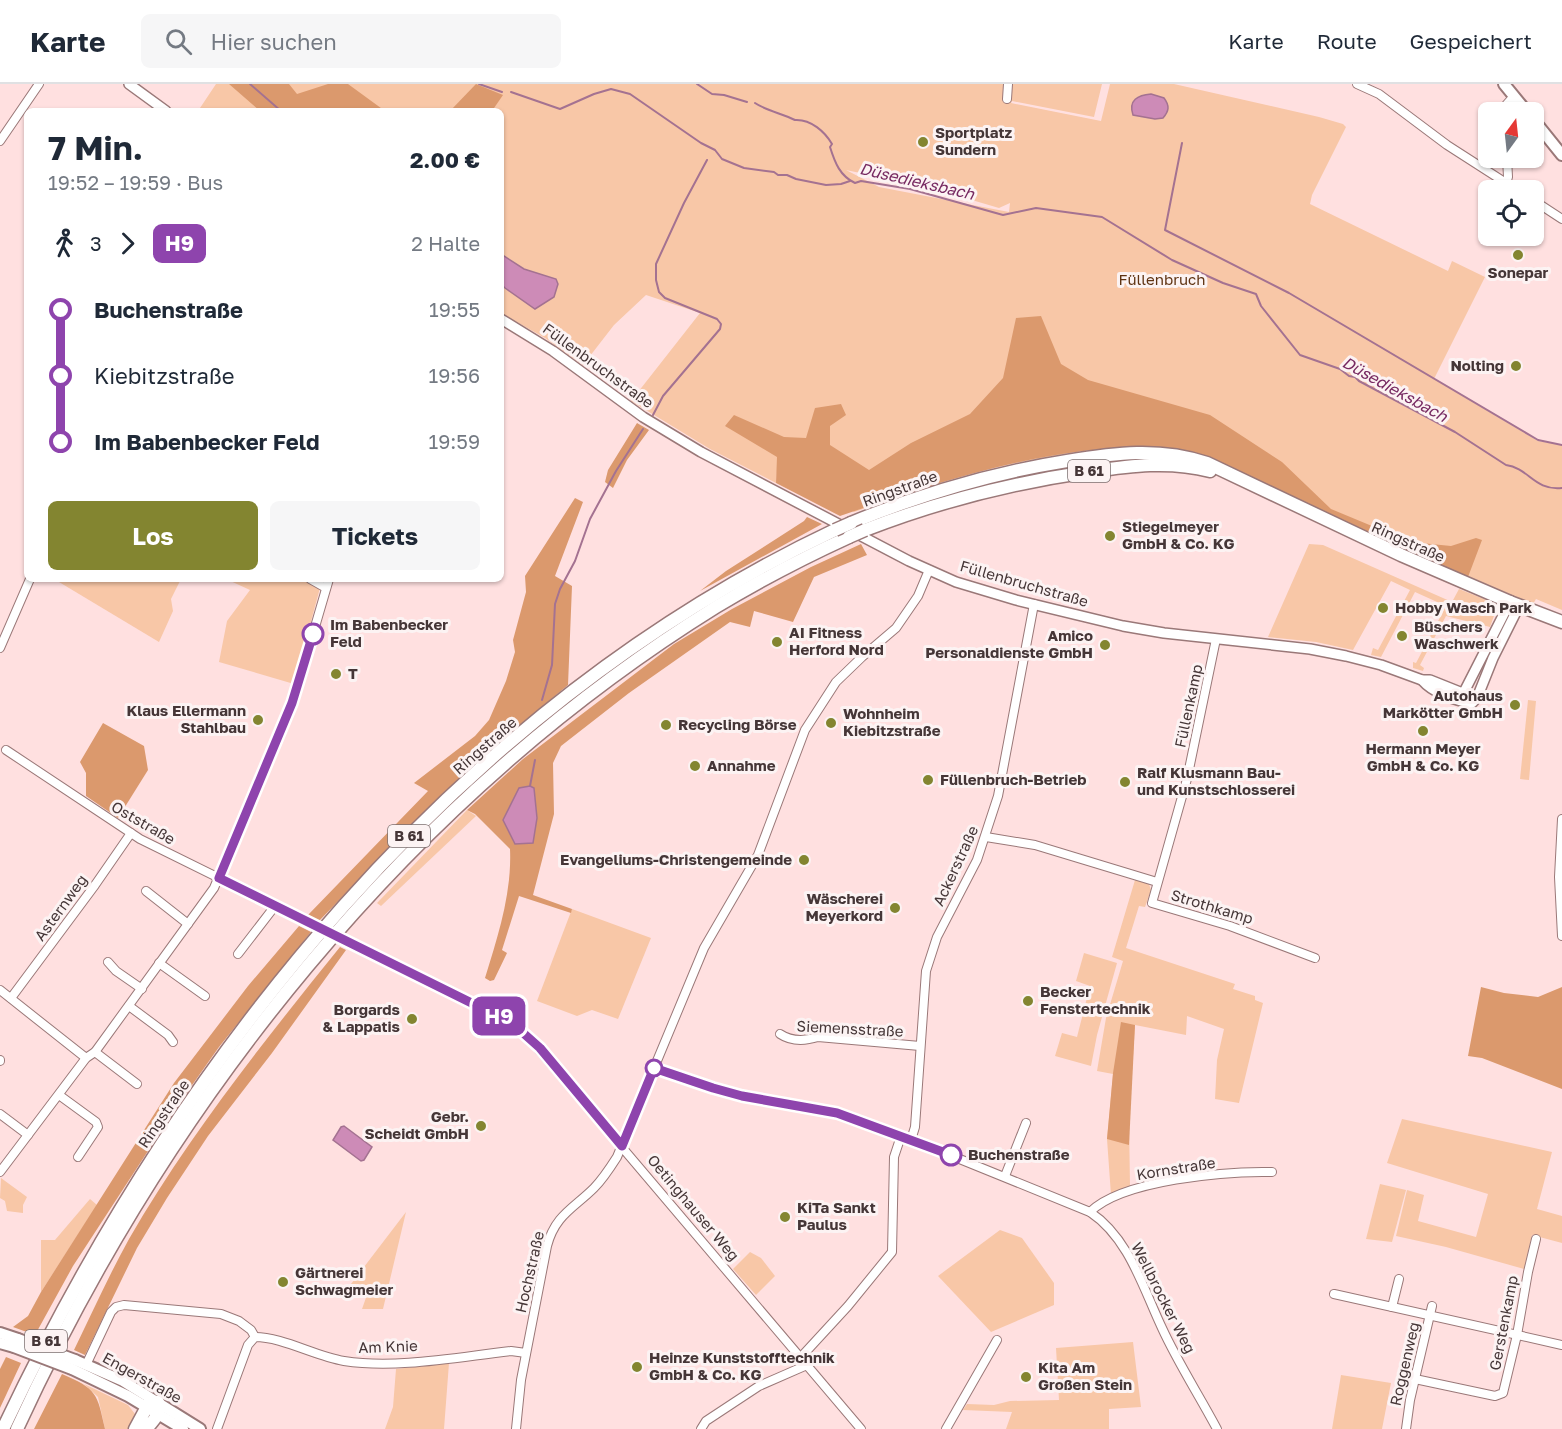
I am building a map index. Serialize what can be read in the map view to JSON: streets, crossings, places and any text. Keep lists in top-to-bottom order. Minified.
{"streets":{"main road":["B 61","Ringstraße","Engerstraße"],"street":["Füllenbruchstraße","Füllenkamp","Oststraße","Ackerstraße","Strothkamp","Asternweg","Siemensstraße","Kornstraße","Oetinghauser Weg","Hochstraße","Wellbrocker Weg","Gerstenkamp","Am Knie","Roggenweg"]},"crossings":[["Füllenbruchstraße","Ringstraße"],["Füllenbruchstraße","Füllenkamp"],["Füllenbruchstraße","Ackerstraße"],["Füllenbruchstraße","Hochstraße"],["Füllenkamp","Strothkamp"],["Oststraße","Asternweg"],["Oststraße","Oetinghauser Weg"],["Ackerstraße","Strothkamp"],["Ackerstraße","Siemensstraße"],["Ackerstraße","Wellbrocker Weg"],["Kornstraße","Wellbrocker Weg"],["Oetinghauser Weg","Hochstraße"],["Hochstraße","Wellbrocker Weg"],["Hochstraße","Am Knie"],["Gerstenkamp","Roggenweg"],["Am Knie","Engerstraße"]],"water":["Düsedieksbach"],"parks":["Füllenbruch"],"places":["Sportplatz Sundern","Sonepar","Nolting","Stiegelmeyer GmbH & Co. KG","Hobby Wasch Park","Im Babenbecker Feld","Büschers Waschwerk","AI Fitness Herford Nord","Amico Personaldienste GmbH","T","Autohaus Markötter GmbH","Klaus Ellermann Stahlbau","Wohnheim Kiebitzstraße","Recycling Börse","Hermann Meyer GmbH & Co. KG","Annahme","Füllenbruch-Betrieb","Ralf Klusmann Bau- und Kunstschlosserei","Evangeliums-Christengemeinde","Wäscherei Meyerkord","Becker Fenstertechnik","Borgards & Lappatis","Gebr. Scheidt GmbH","Buchenstraße","KiTa Sankt Paulus","Gärtnerei Schwagmeier","Heinze Kunststofftechnik GmbH & Co. KG","Kita Am Großen Stein"],"lines":["bus line H9"],"north":"top","page":{"header":"Karte","search":"Hier suchen","nav":["Karte","Route","Gespeichert"],"on_map":"H9","heading":["7 Min.","19:52 – 19:59 · Bus","2.00 €"],"legs":["3","H9","2 Halte"],"list":[{"name":"Buchenstraße","value":"19:55"},{"name":"Kiebitzstraße","value":"19:56"},{"name":"Im Babenbecker Feld","value":"19:59"}],"buttons":["Los","Tickets"]}}
